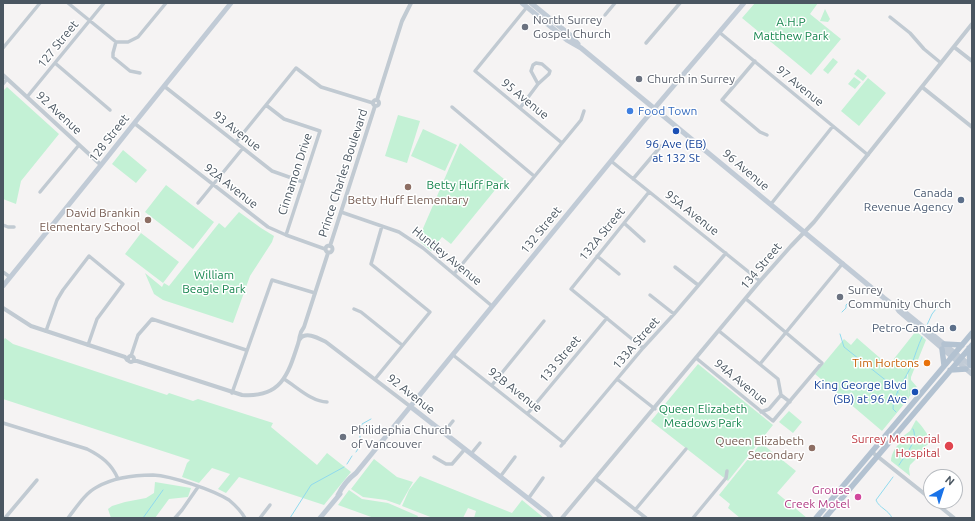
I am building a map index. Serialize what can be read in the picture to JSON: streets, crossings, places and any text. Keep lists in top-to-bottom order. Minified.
{"streets":{"main road":["92 Avenue","128 Street","96 Avenue","132 Street"],"street":["127 Street","97 Avenue","95 Avenue","93 Avenue","Prince Charles Boulevard","Cinnamon Drive","92A Avenue","95A Avenue","132A Street","Huntley Avenue","134 Street","133A Street","133 Street","94A Avenue","92B Avenue"]},"crossings":[["127 Street","92 Avenue"],["97 Avenue","132 Street"],["97 Avenue","134 Street"],["95 Avenue","96 Avenue"],["92 Avenue","128 Street"],["92 Avenue","Prince Charles Boulevard"],["92 Avenue","132 Street"],["93 Avenue","128 Street"],["93 Avenue","Cinnamon Drive"],["128 Street","92A Avenue"],["96 Avenue","132 Street"],["96 Avenue","134 Street"],["Prince Charles Boulevard","92A Avenue"],["Prince Charles Boulevard","Huntley Avenue"],["Cinnamon Drive","92A Avenue"],["95A Avenue","132 Street"],["95A Avenue","132A Street"],["95A Avenue","134 Street"],["95A Avenue","133A Street"],["132 Street","Huntley Avenue"],["132 Street","92B Avenue"],["132A Street","133 Street"],["134 Street","94A Avenue"],["133A Street","92B Avenue"],["133 Street","92B Avenue"]],"parks":["A.H.P Matthew Park","Betty Huff Park","William Beagle Park","Queen Elizabeth Meadows Park"],"places":["North Surrey Gospel Church","Church in Surrey","Food Town","96 Ave (EB) at 132 St","Betty Huff Elementary","Canada Revenue Agency","David Brankin Elementary School","Surrey Community Church","Petro-Canada","Tim Hortons","King George Blvd (SB) at 96 Ave","Philidephia Church of Vancouver","Surrey Memorial Hospital","Queen Elizabeth Secondary","Grouse Creek Motel"],"north":"top right"}
